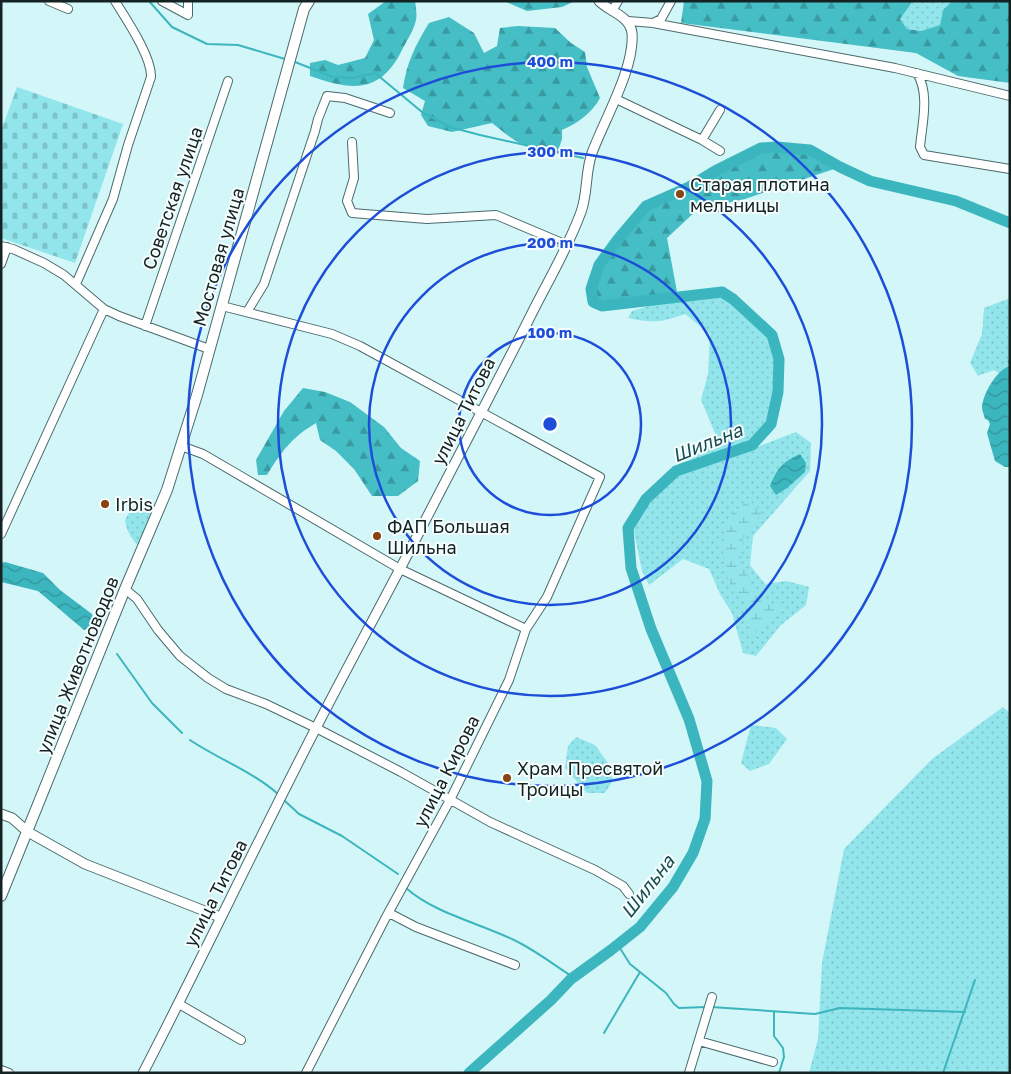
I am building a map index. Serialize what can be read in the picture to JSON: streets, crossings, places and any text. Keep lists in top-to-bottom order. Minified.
{"streets":{"main road":["Мостовая улица","улица Животноводов"],"street":["Советская улица","улица Титова","улица Кирова"]},"crossings":[["Мостовая улица","улица Животноводов"],["улица Титова","улица Кирова"]],"water":["Шильна"],"places":["Старая плотина мельницы","Irbis","ФАП Большая Шильна","Храм Пресвятой Троицы"],"rings":["400 m","300 m","200 m","100 m"]}
